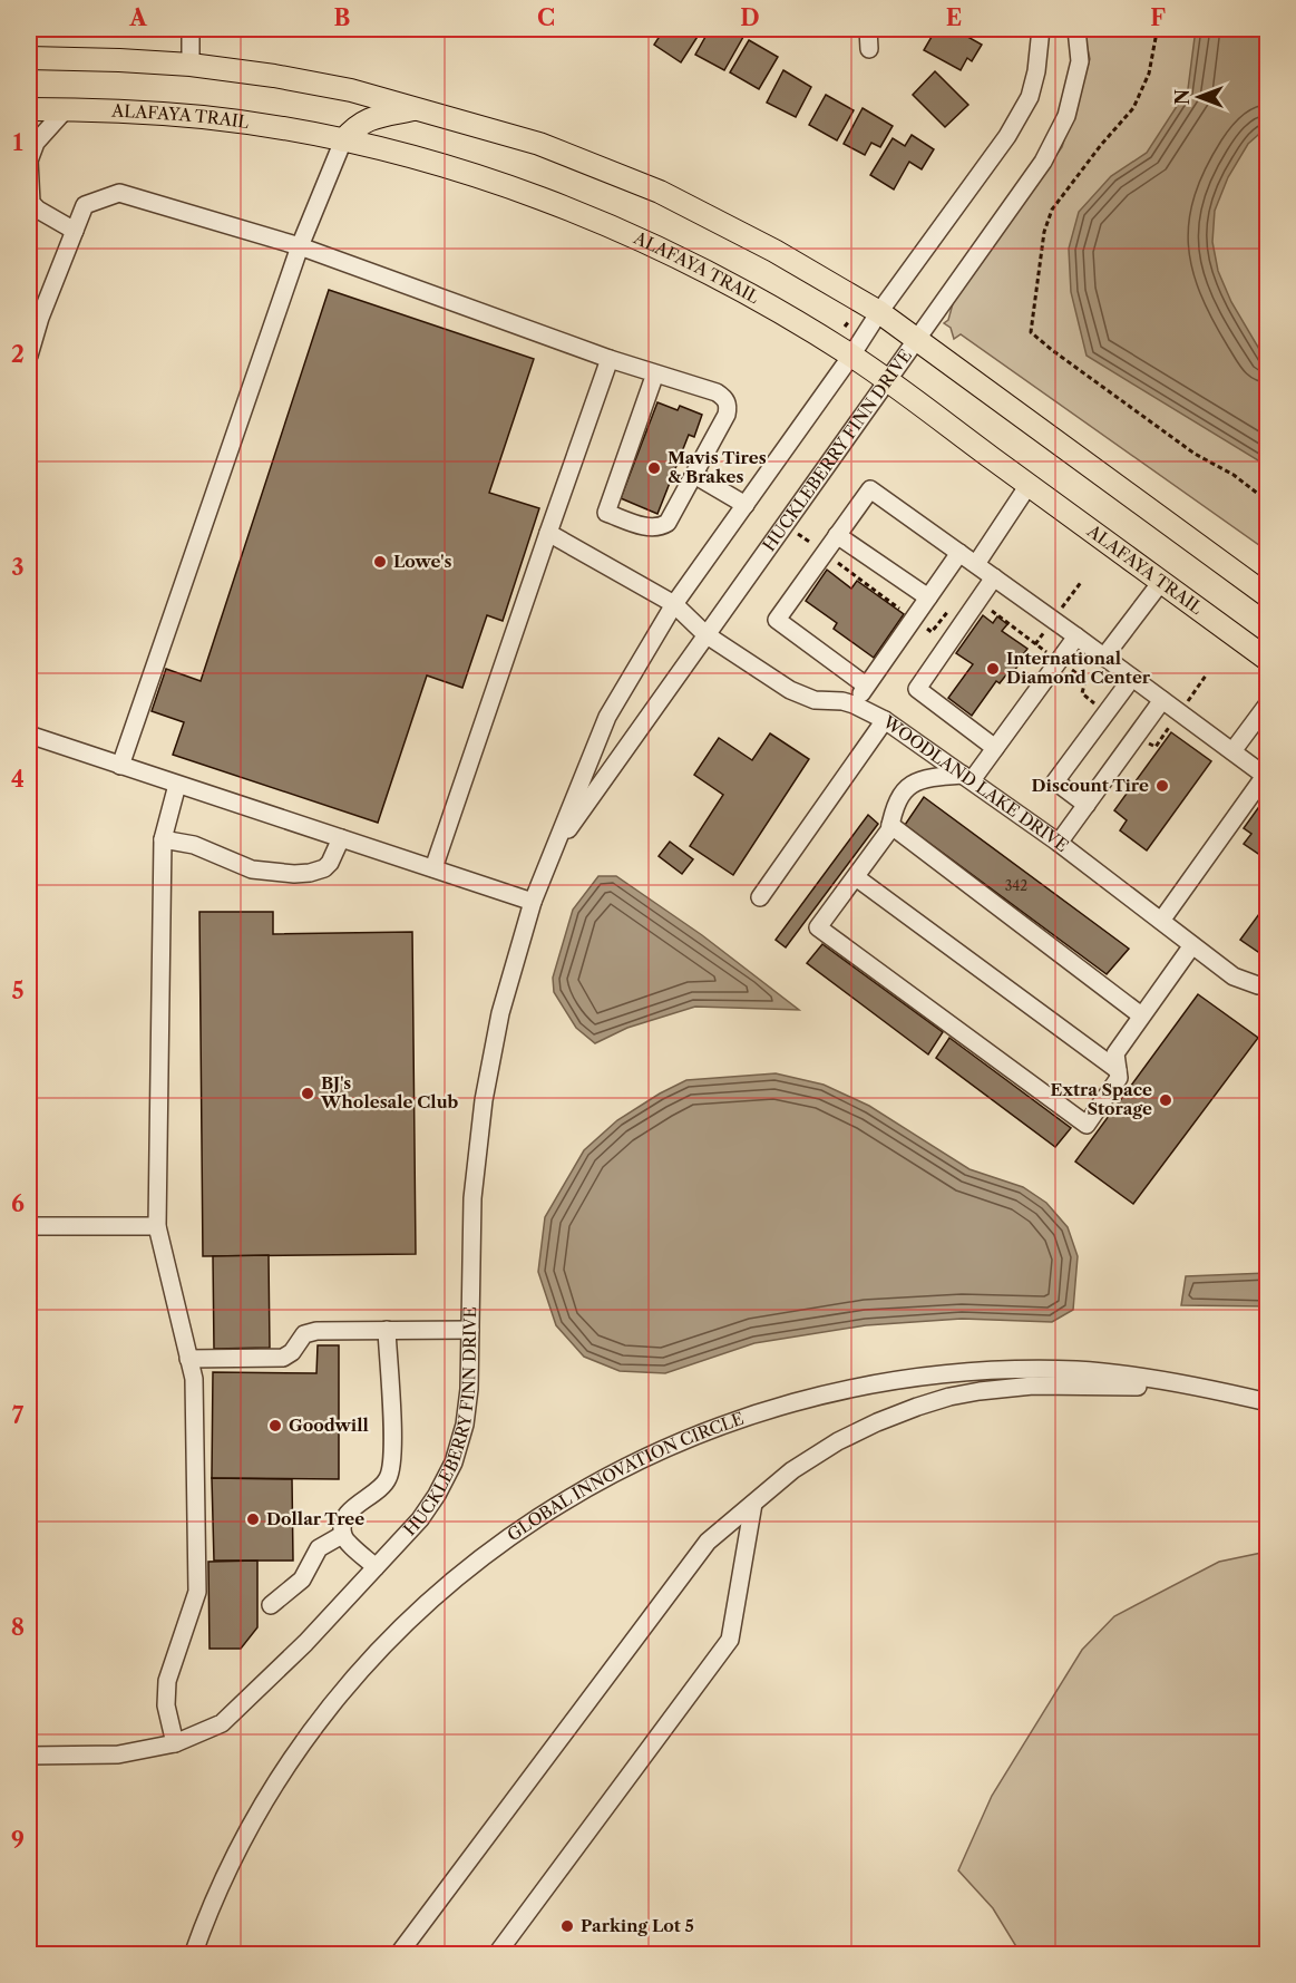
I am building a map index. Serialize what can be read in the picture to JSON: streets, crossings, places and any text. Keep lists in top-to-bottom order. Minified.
{"streets":{"main road":["ALAFAYA TRAIL"],"street":["HUCKLEBERRY FINN DRIVE","WOODLAND LAKE DRIVE","GLOBAL INNOVATION CIRCLE"]},"crossings":[["ALAFAYA TRAIL","HUCKLEBERRY FINN DRIVE"],["HUCKLEBERRY FINN DRIVE","WOODLAND LAKE DRIVE"]],"places":["Mavis Tires & Brakes","Lowe's","International Diamond Center","Discount Tire","BJ's Wholesale Club","Extra Space Storage","Goodwill","Dollar Tree","Parking Lot 5"],"house_numbers":["342"],"north":"left","grid":{"columns":["A","B","C","D","E","F"],"rows":["1","2","3","4","5","6","7","8","9"]}}
